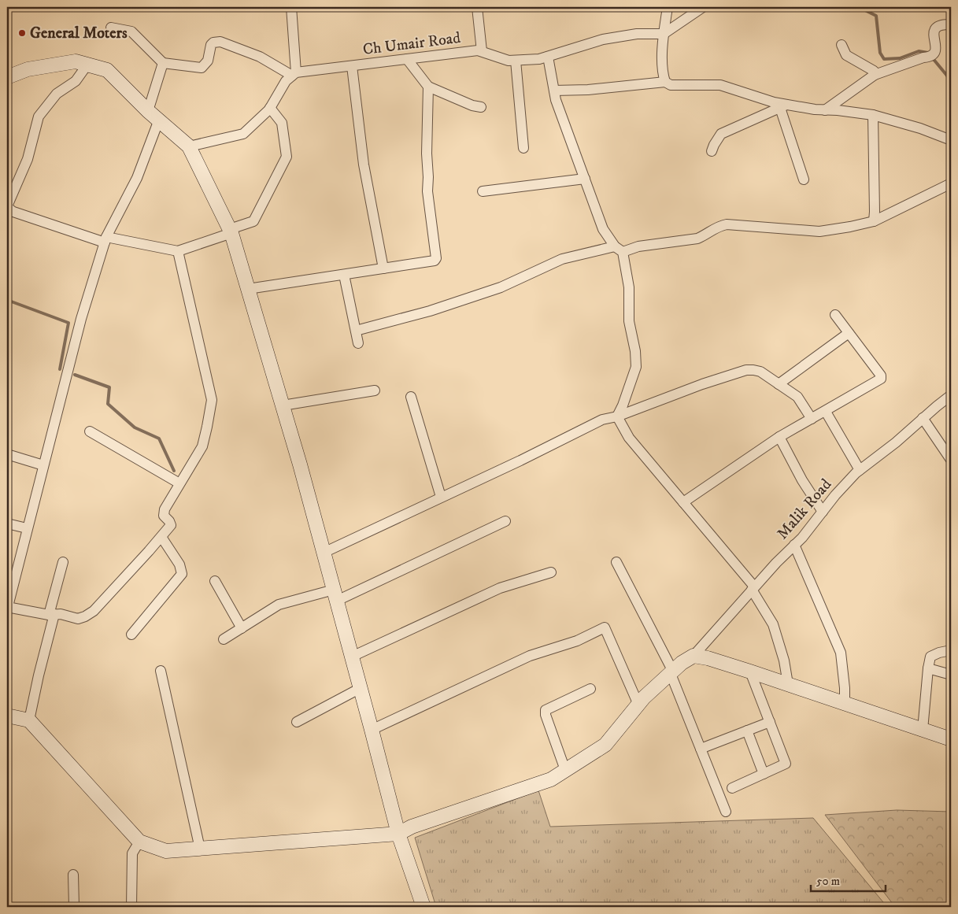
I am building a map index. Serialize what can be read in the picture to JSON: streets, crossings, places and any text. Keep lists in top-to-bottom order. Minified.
{"streets":{"street":["Ch Umair Road","Malik Road"]},"places":["General Moters"],"scale_bar":"50 m"}
